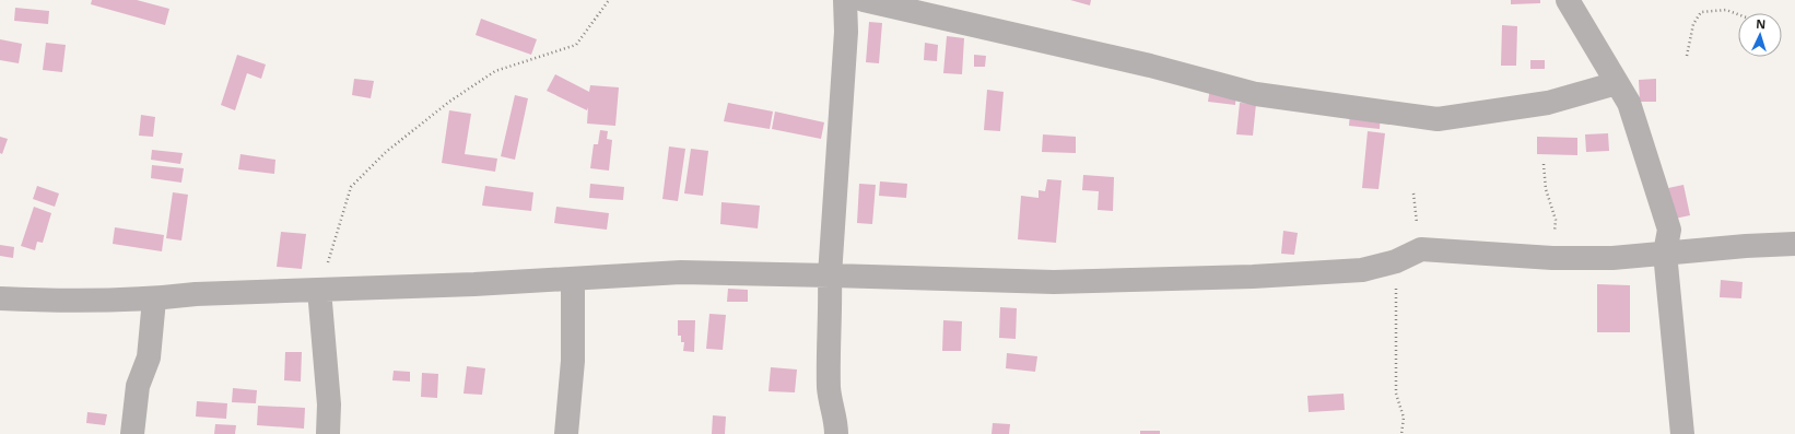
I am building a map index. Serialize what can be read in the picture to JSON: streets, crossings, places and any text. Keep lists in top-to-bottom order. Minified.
{"north":"top"}
